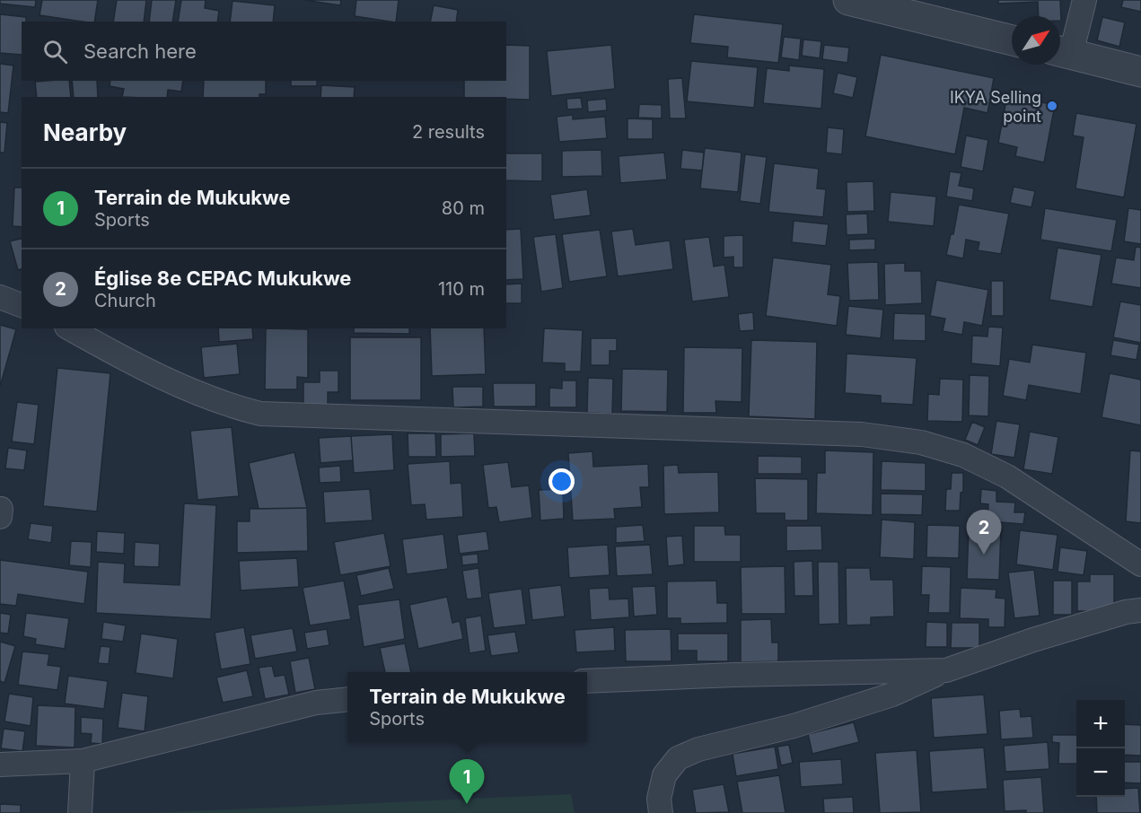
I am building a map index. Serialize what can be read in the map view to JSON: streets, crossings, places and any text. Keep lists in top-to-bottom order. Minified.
{"places":["IKYA Selling point"],"north":"top right","page":{"search":"Search here","heading":["Nearby","2 results"],"list":[{"mark":"1","name":"Terrain de Mukukwe","note":"Sports","value":"80 m"},{"mark":"2","name":"Église 8e CEPAC Mukukwe","note":"Church","value":"110 m"}],"pins":["2","1"],"popup":["Terrain de Mukukwe","Sports"],"map_buttons":["+","−"]}}
